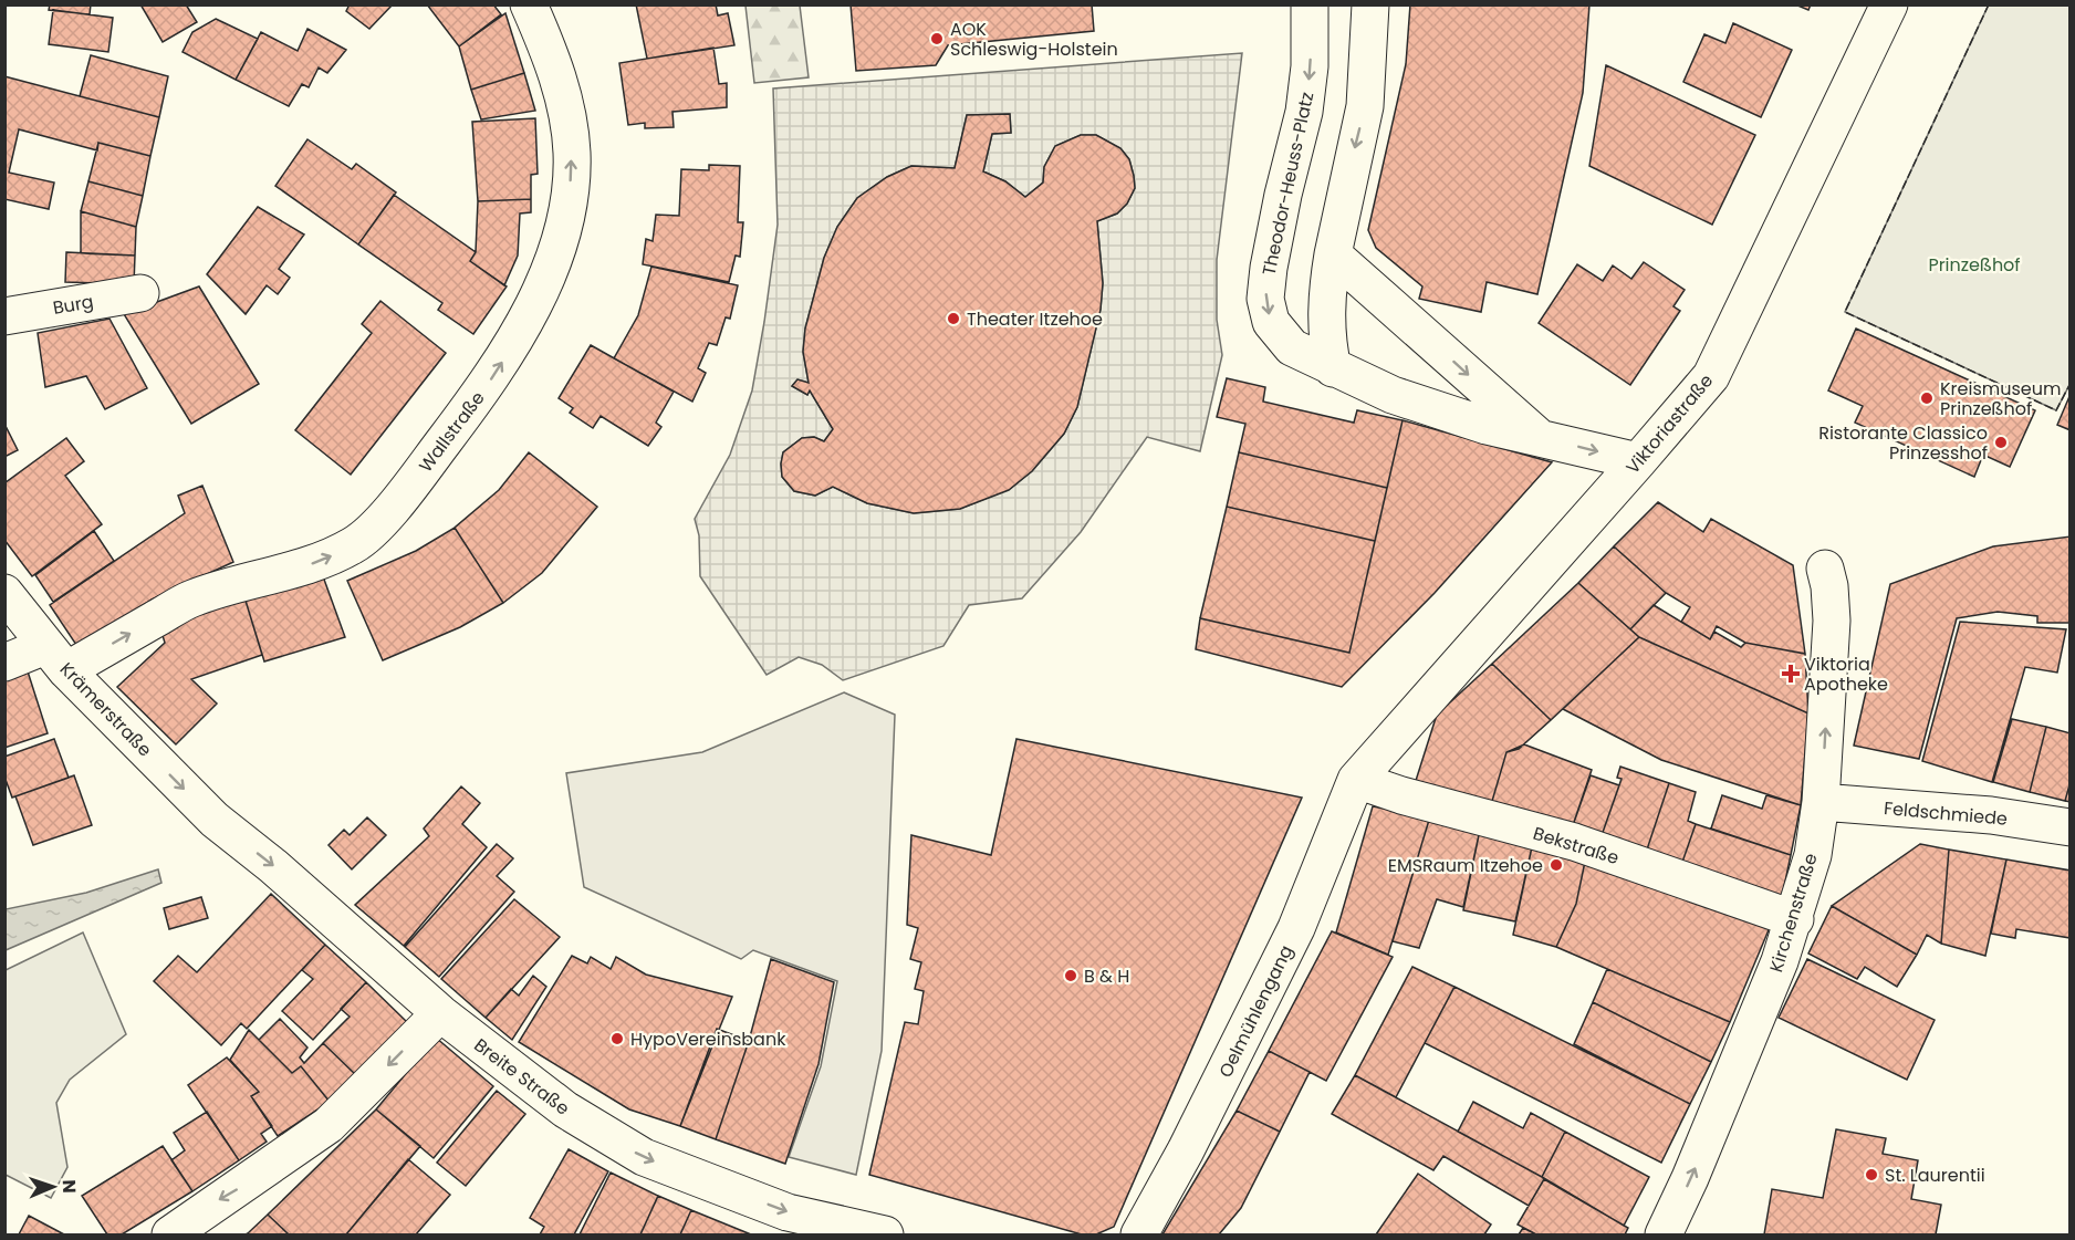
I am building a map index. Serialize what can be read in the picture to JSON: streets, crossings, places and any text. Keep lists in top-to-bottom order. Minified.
{"streets":{"street":["Theodor-Heuss-Platz","Burg","Viktoriastraße","Wallstraße","Krämerstraße","Feldschmiede","Bekstraße","Kirchenstraße","Oelmühlengang","Breite Straße"]},"crossings":[["Theodor-Heuss-Platz","Viktoriastraße"],["Viktoriastraße","Bekstraße"],["Viktoriastraße","Oelmühlengang"],["Wallstraße","Krämerstraße"],["Krämerstraße","Breite Straße"],["Feldschmiede","Kirchenstraße"],["Bekstraße","Kirchenstraße"],["Bekstraße","Oelmühlengang"]],"one_way":["Theodor-Heuss-Platz","Wallstraße","Krämerstraße","Kirchenstraße","Breite Straße"],"parks":["Prinzeßhof"],"places":{"other":["AOK Schleswig-Holstein","Theater Itzehoe","Kreismuseum Prinzeßhof","Ristorante Classico Prinzesshof","EMSRaum Itzehoe","B & H","HypoVereinsbank","St. Laurentii"],"health":["Viktoria Apotheke"]},"north":"right"}
